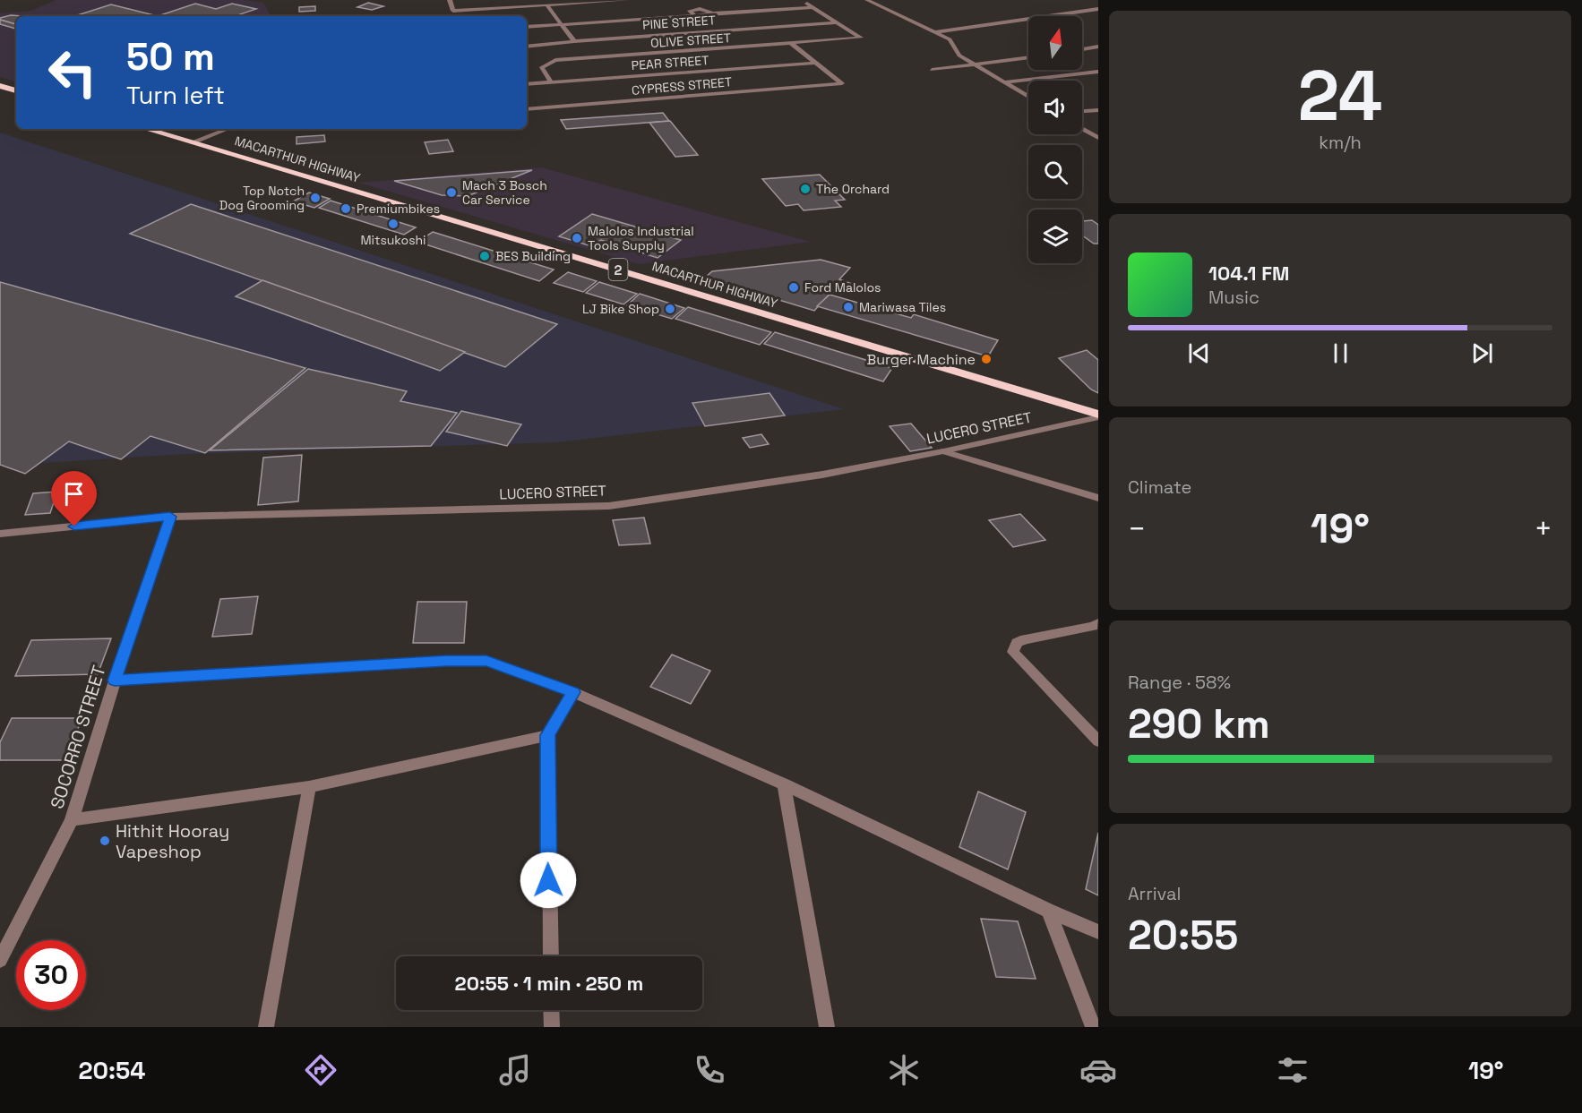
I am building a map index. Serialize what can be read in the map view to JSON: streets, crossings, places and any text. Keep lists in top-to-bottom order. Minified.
{"streets":{"highway":["MACARTHUR HIGHWAY","2"],"street":["PINE STREET","OLIVE STREET","PEAR STREET","CYPRESS STREET","LUCERO STREET","SOCORRO STREET"]},"crossings":[["PINE STREET","OLIVE STREET"],["OLIVE STREET","PEAR STREET"],["PEAR STREET","CYPRESS STREET"],["MACARTHUR HIGHWAY","LUCERO STREET"],["LUCERO STREET","SOCORRO STREET"]],"places":["The Orchard","Mach 3 Bosch Car Service","Top Notch Dog Grooming","Premiumbikes","Mitsukoshi","Malolos Industrial Tools Supply","BES Building","Ford Malolos","Mariwasa Tiles","LJ Bike Shop","Burger Machine","Hithit Hooray Vapeshop"],"north":"top","page":{"tile":[["24","km/h"],"Climate",["Range · 58%","290 km"],["Arrival","20:55"]],"turn":["50 m","Turn left"],"song":["104.1 FM","Music"],"heat":["−","19°","+"],"limit":"30","trip":"20:55 · 1 min · 250 m","tabs":["20:54","19°"]}}
